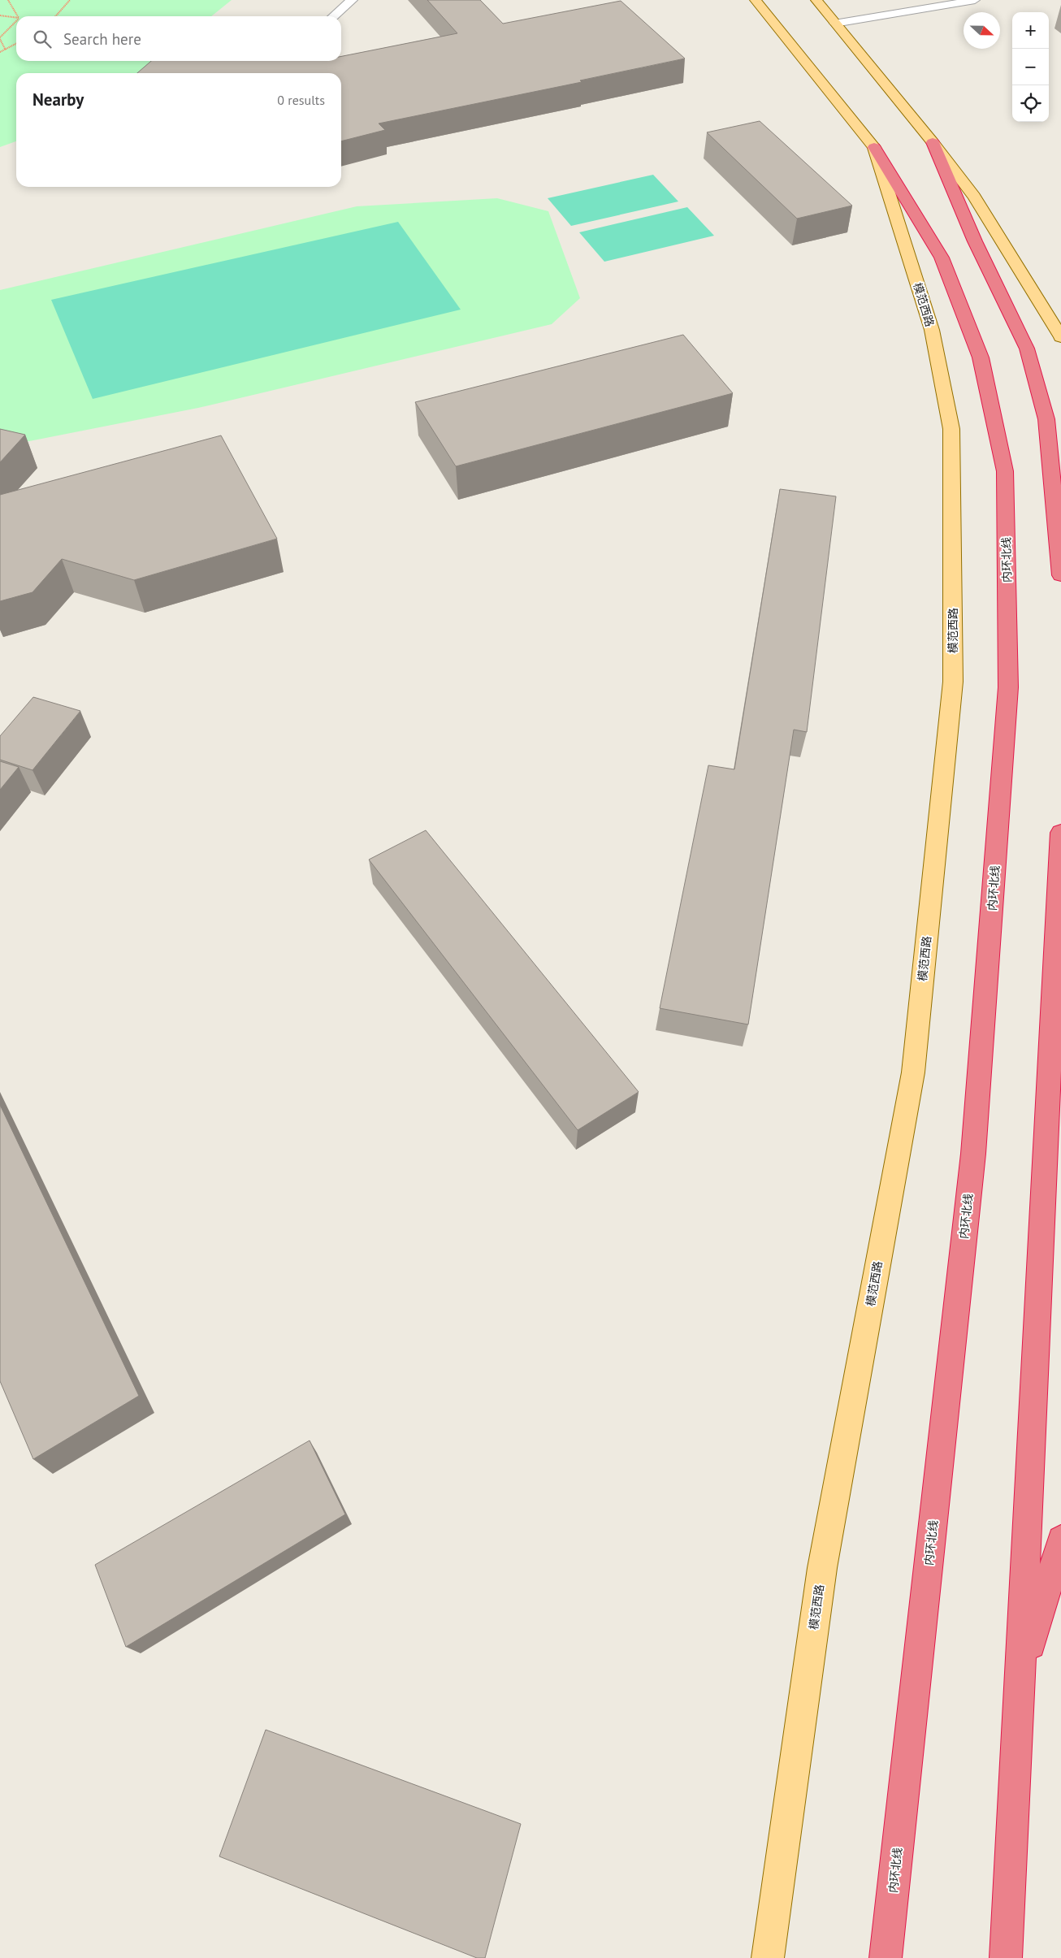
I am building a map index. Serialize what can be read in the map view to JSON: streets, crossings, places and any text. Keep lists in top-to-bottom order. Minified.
{"streets":{"highway":["内环北线"],"main road":["模范西路"]},"crossings":[["模范西路","内环北线"]],"north":"right","page":{"map_buttons":["+","−"],"search":"Search here","heading":["Nearby","0 results"]}}
